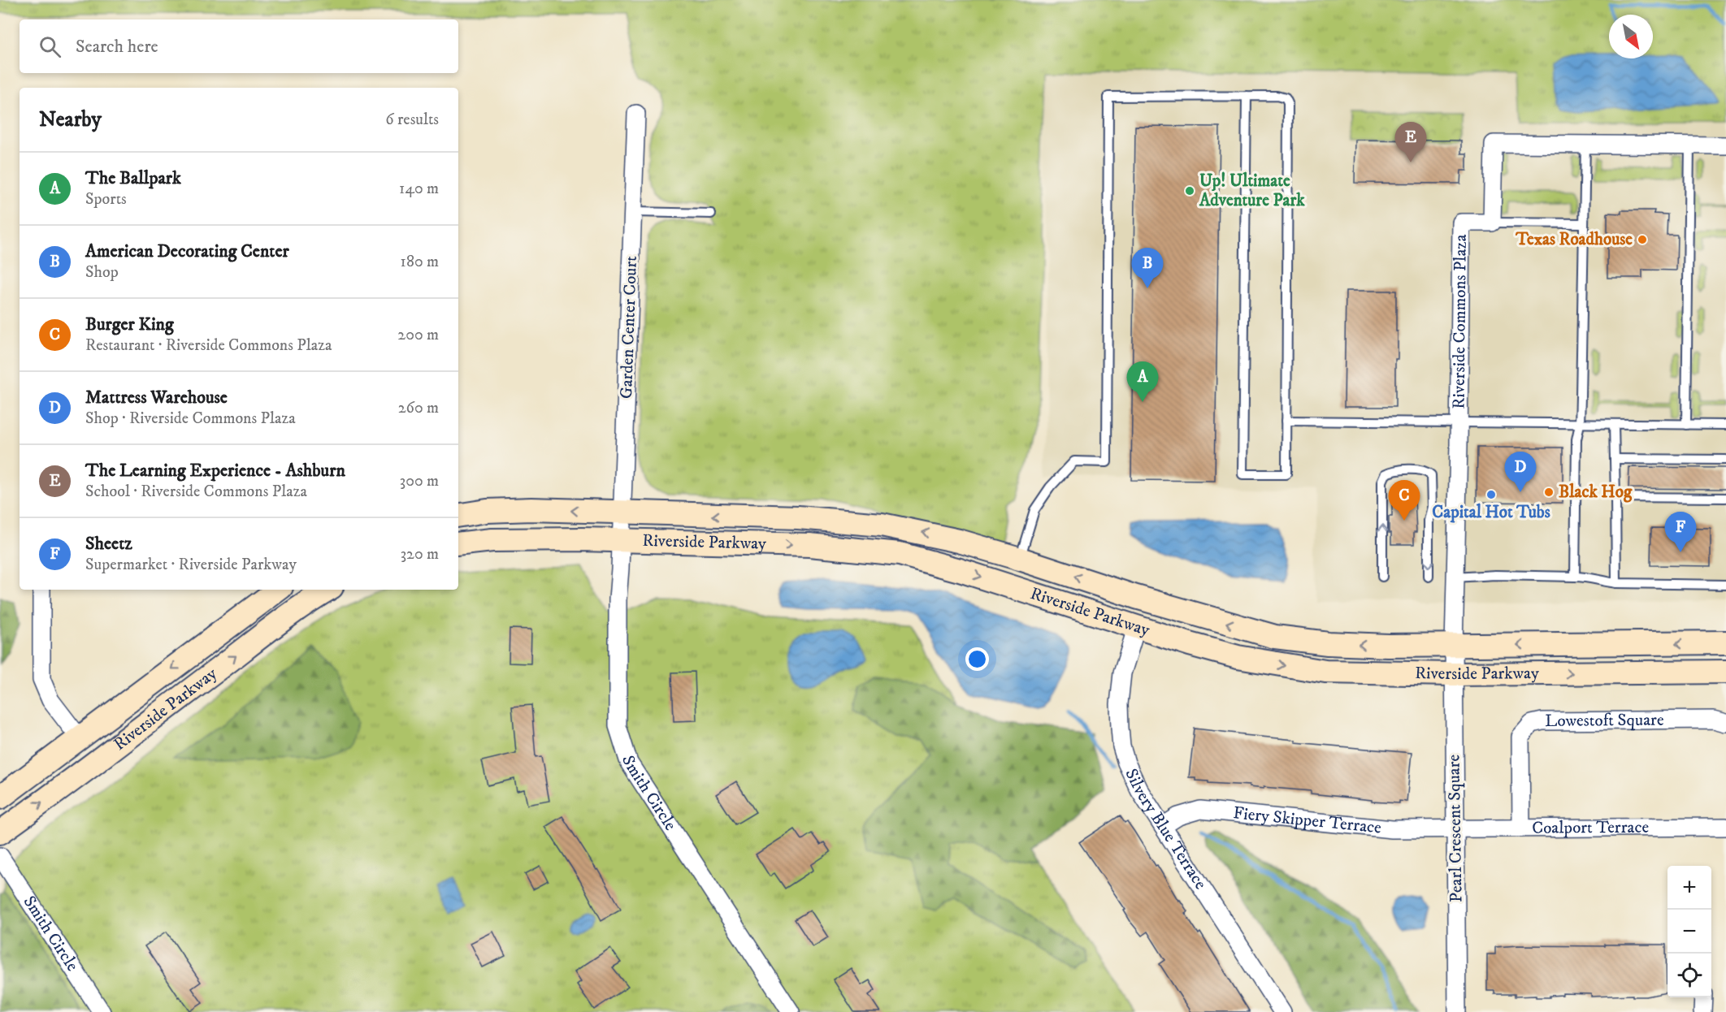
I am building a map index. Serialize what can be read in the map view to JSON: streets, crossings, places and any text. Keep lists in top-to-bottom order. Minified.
{"streets":{"main road":["Riverside Parkway"],"street":["Riverside Commons Plaza","Garden Center Court","Lowestoft Square","Smith Circle","Fiery Skipper Terrace","Coalport Terrace","Silvery Blue Terrace","Pearl Crescent Square"]},"crossings":[["Riverside Commons Plaza","Riverside Parkway"],["Riverside Commons Plaza","Pearl Crescent Square"],["Garden Center Court","Riverside Parkway"],["Garden Center Court","Smith Circle"],["Riverside Parkway","Smith Circle"],["Riverside Parkway","Silvery Blue Terrace"],["Riverside Parkway","Pearl Crescent Square"],["Lowestoft Square","Coalport Terrace"],["Fiery Skipper Terrace","Coalport Terrace"],["Fiery Skipper Terrace","Silvery Blue Terrace"],["Fiery Skipper Terrace","Pearl Crescent Square"],["Coalport Terrace","Pearl Crescent Square"]],"places":["Up! Ultimate Adventure Park","Texas Roadhouse","Black Hog","Capital Hot Tubs"],"north":"bottom right","page":{"search":"Search here","heading":["Nearby","6 results"],"pins":["E","B","A","D","C","F"],"list":[{"mark":"A","name":"The Ballpark","note":"Sports","value":"140 m"},{"mark":"B","name":"American Decorating Center","note":"Shop","value":"180 m"},{"mark":"C","name":"Burger King","note":"Restaurant · Riverside Commons Plaza","value":"200 m"},{"mark":"D","name":"Mattress Warehouse","note":"Shop · Riverside Commons Plaza","value":"260 m"},{"mark":"E","name":"The Learning Experience - Ashburn","note":"School · Riverside Commons Plaza","value":"300 m"},{"mark":"F","name":"Sheetz","note":"Supermarket · Riverside Parkway","value":"320 m"}],"map_buttons":["+","−"]}}
